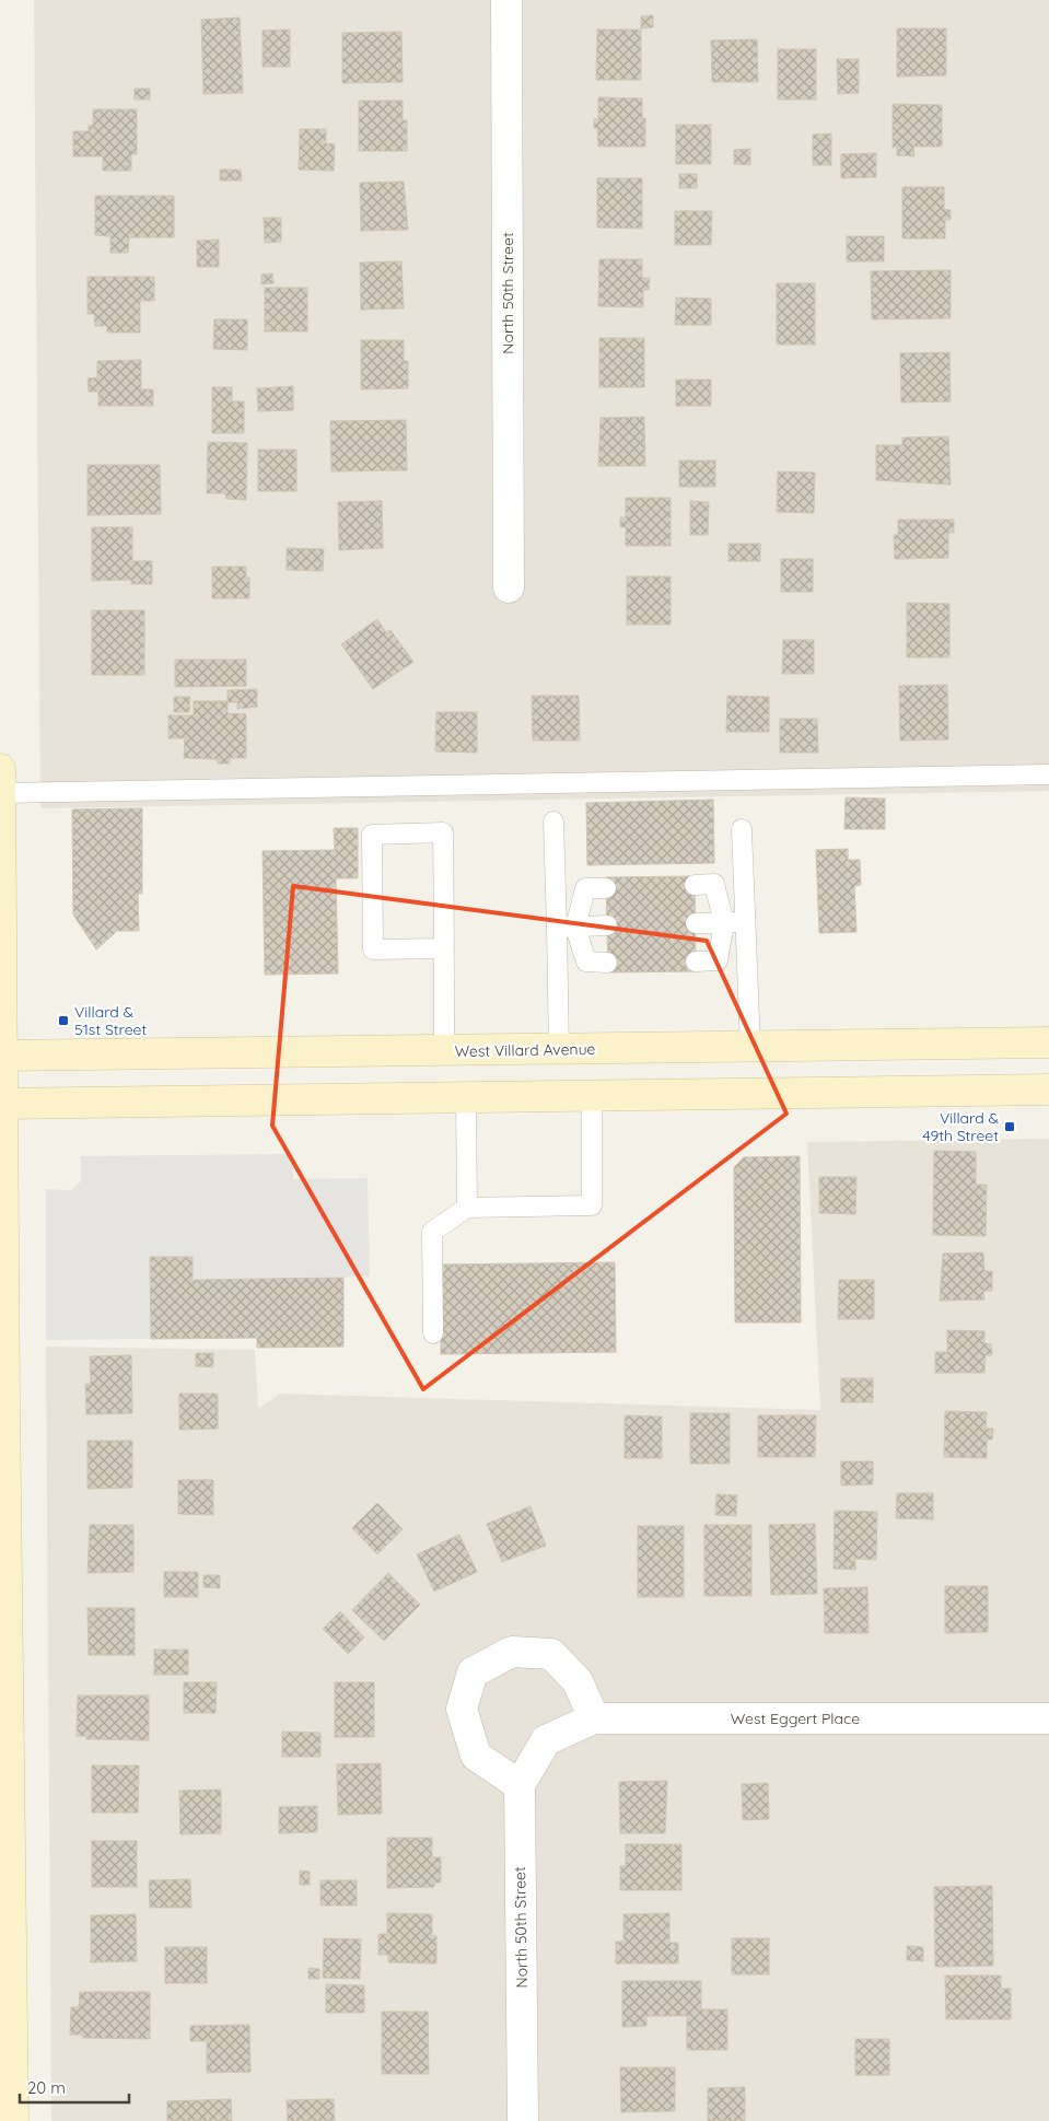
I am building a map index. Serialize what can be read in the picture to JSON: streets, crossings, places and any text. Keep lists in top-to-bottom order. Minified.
{"streets":{"street":["North 50th Street","West Villard Avenue","West Eggert Place"]},"crossings":[["North 50th Street","West Eggert Place"]],"places":{"transit":["Villard & 51st Street","Villard & 49th Street"]},"scale_bar":"20 m"}
